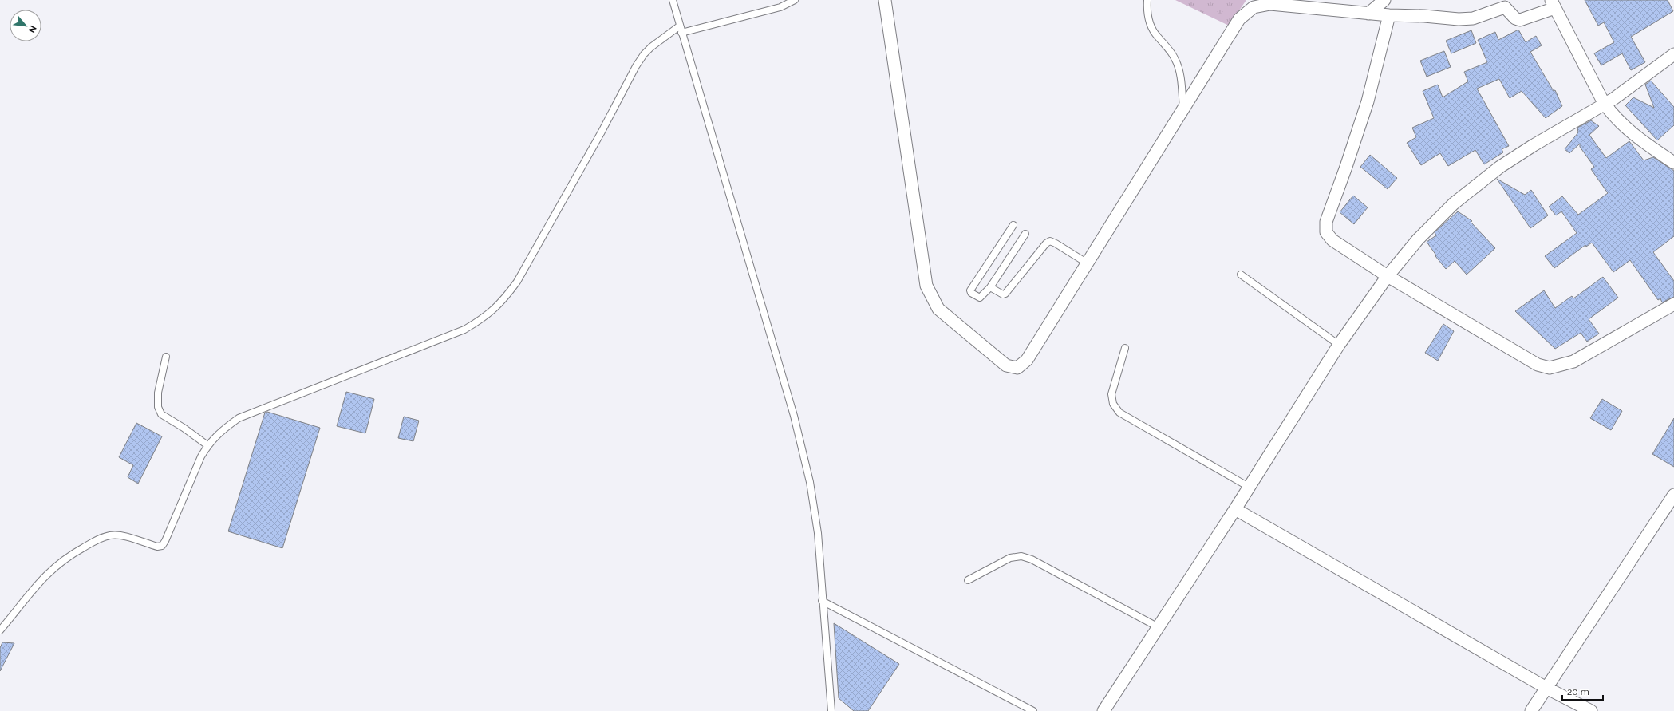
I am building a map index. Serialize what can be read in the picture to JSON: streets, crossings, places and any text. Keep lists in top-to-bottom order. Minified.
{"scale_bar":"20 m","north":"bottom right"}
